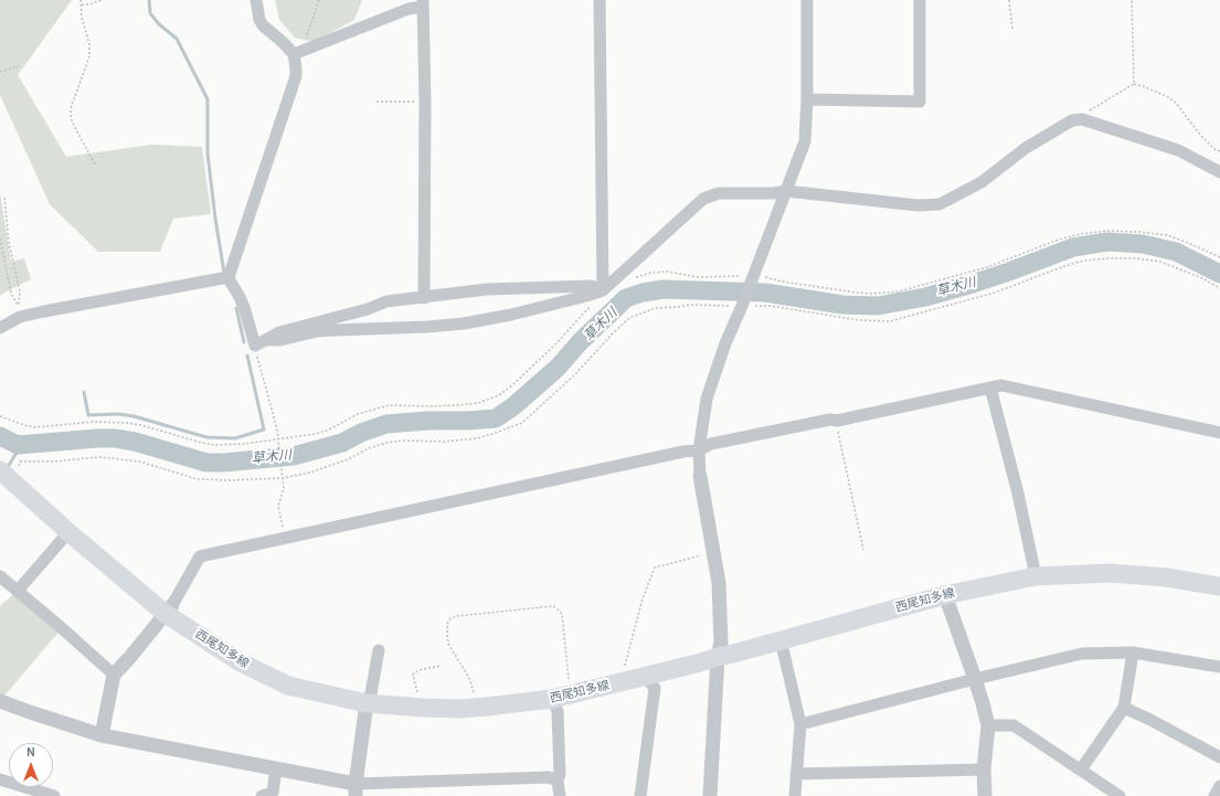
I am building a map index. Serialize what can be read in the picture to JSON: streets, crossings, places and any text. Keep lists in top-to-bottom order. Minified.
{"streets":{"main road":["西尾知多線"]},"water":["草木川"],"north":"top"}
